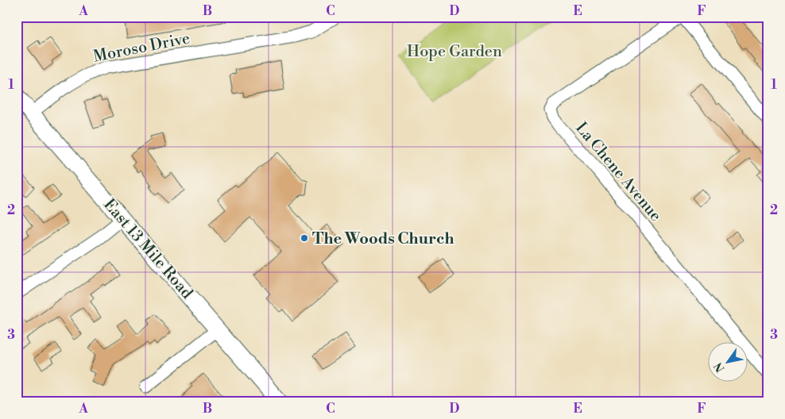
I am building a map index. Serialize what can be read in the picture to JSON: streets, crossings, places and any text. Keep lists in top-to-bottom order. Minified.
{"streets":{"main road":["East 13 Mile Road"],"street":["Moroso Drive","La Chene Avenue"]},"crossings":[["Moroso Drive","East 13 Mile Road"]],"parks":["Hope Garden"],"places":["The Woods Church"],"north":"bottom left","grid":{"columns":["A","B","C","D","E","F"],"rows":["1","2","3"]}}
